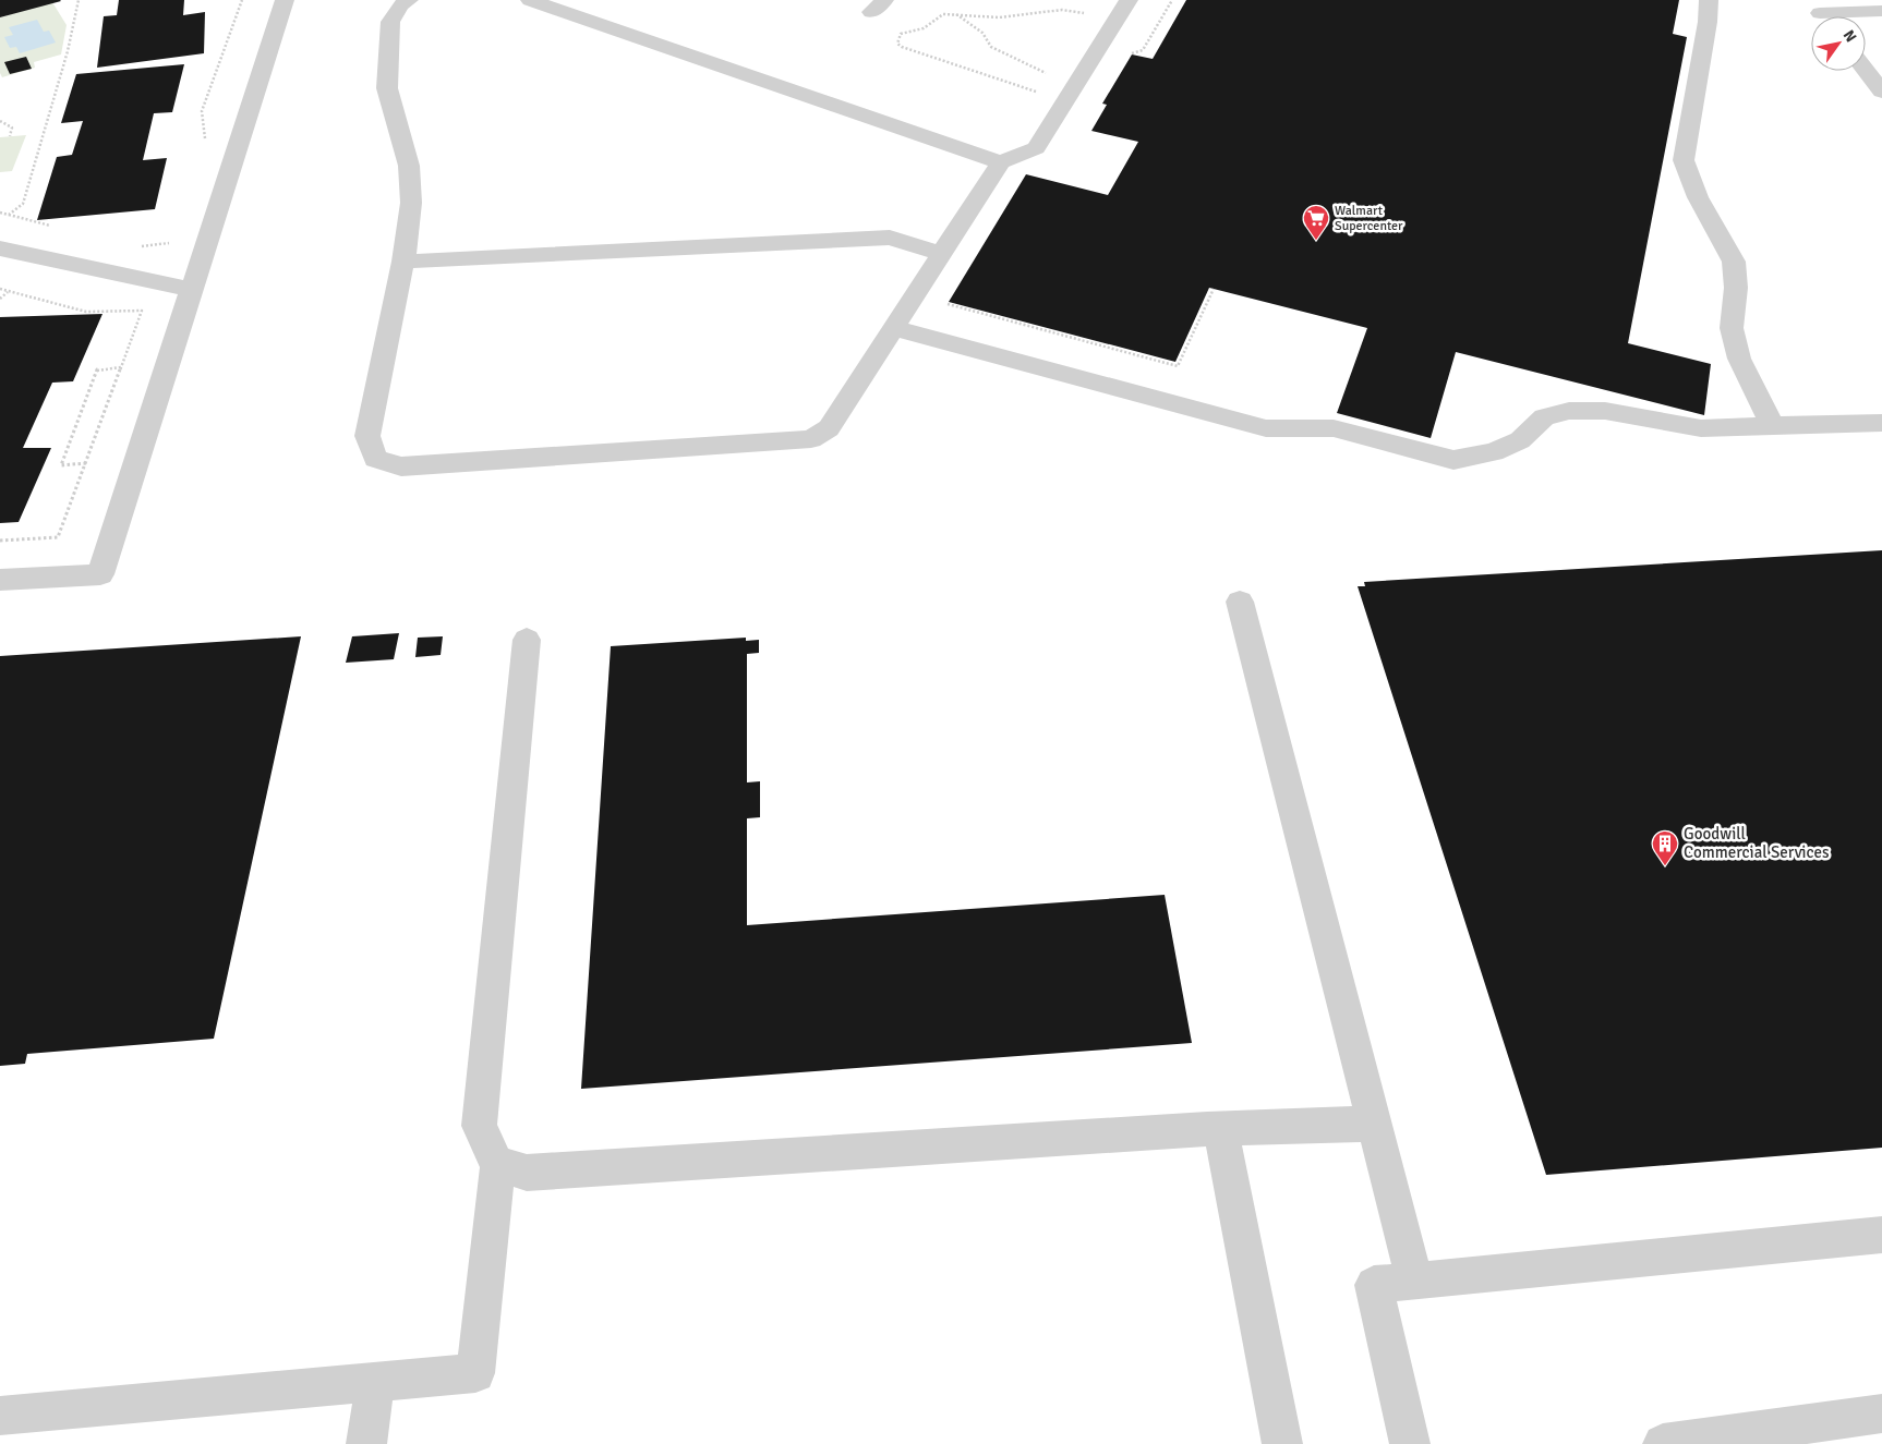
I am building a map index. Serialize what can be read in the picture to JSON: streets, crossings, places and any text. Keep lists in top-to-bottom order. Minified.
{"places":{"supermarket":["Walmart Supercenter"],"building":["Goodwill Commercial Services"]},"north":"top right"}
